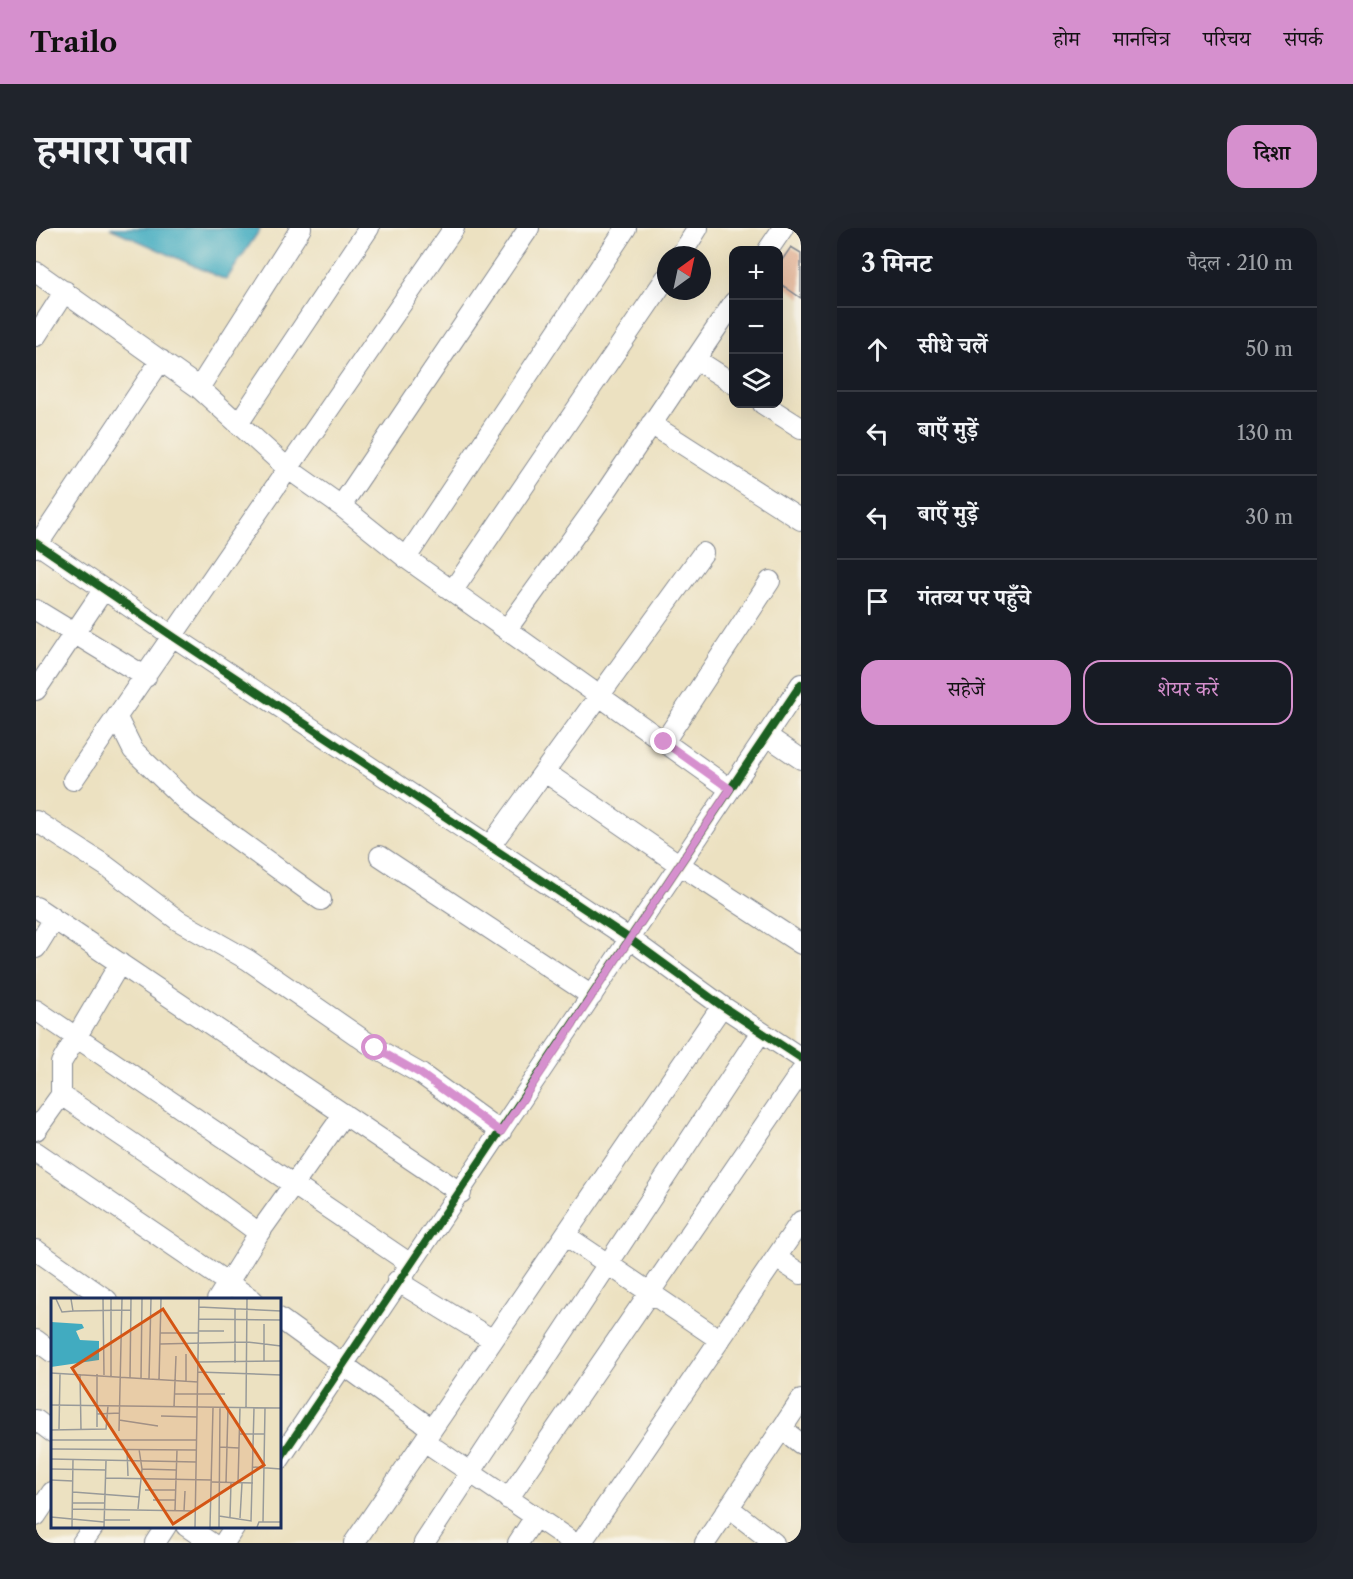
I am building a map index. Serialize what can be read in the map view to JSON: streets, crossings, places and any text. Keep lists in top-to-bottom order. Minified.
{"north":"top right","page":{"header":"Trailo","nav":["होम","मानचित्र","परिचय","संपर्क"],"title":"हमारा पता","buttons":["दिशा",["सहेजें","शेयर करें"]],"heading":["3 मिनट","पैदल · 210 m"],"map_buttons":["+","−"],"list":[["सीधे चलें","50 m"],["बाएँ मुड़ें","130 m"],["बाएँ मुड़ें","30 m"],"गंतव्य पर पहुँचे"]}}
